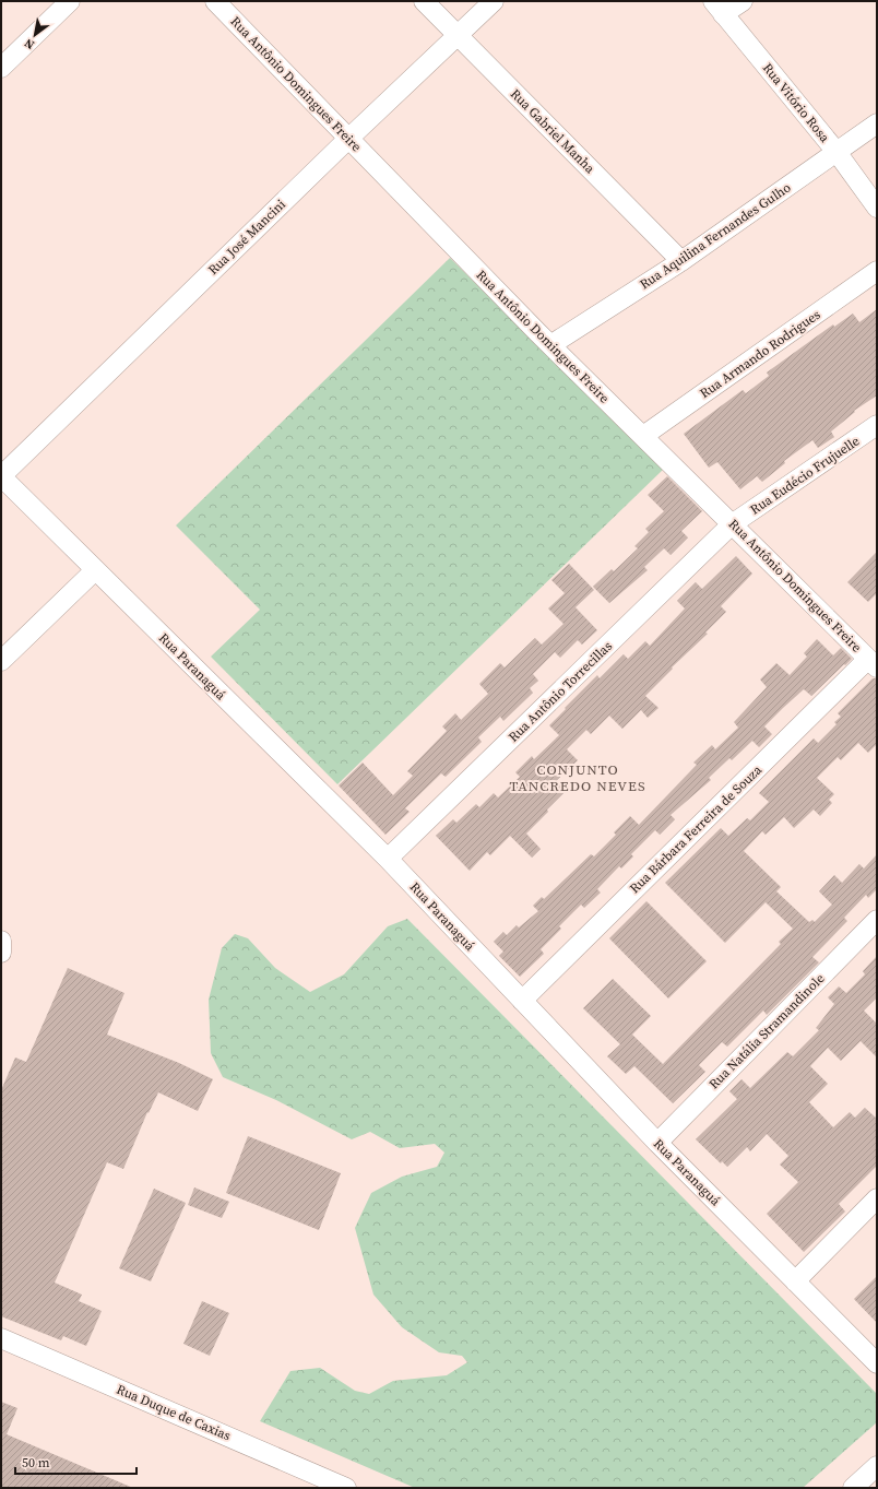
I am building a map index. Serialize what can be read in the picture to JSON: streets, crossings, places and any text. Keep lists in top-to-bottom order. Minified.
{"streets":{"street":["Rua Antônio Domingues Freire","Rua Vitório Rosa","Rua Gabriel Manha","Rua Aquilina Fernandes Gulho","Rua José Mancini","Rua Armando Rodrigues","Rua Eudécio Frujuelle","Rua Paranaguá","Rua Antônio Torrecillas","Rua Bárbara Ferreira de Souza","Rua Natália Stramandinole","Rua Duque de Caxias"]},"crossings":[["Rua Antônio Domingues Freire","Rua Aquilina Fernandes Gulho"],["Rua Antônio Domingues Freire","Rua José Mancini"],["Rua Antônio Domingues Freire","Rua Armando Rodrigues"],["Rua Antônio Domingues Freire","Rua Eudécio Frujuelle"],["Rua Antônio Domingues Freire","Rua Antônio Torrecillas"],["Rua Antônio Domingues Freire","Rua Bárbara Ferreira de Souza"],["Rua Vitório Rosa","Rua Aquilina Fernandes Gulho"],["Rua Gabriel Manha","Rua Aquilina Fernandes Gulho"],["Rua Gabriel Manha","Rua José Mancini"],["Rua José Mancini","Rua Paranaguá"],["Rua Eudécio Frujuelle","Rua Antônio Torrecillas"],["Rua Paranaguá","Rua Antônio Torrecillas"],["Rua Paranaguá","Rua Bárbara Ferreira de Souza"],["Rua Paranaguá","Rua Natália Stramandinole"]],"districts":["CONJUNTO TANCREDO NEVES"],"scale_bar":"50 m","north":"bottom left"}
